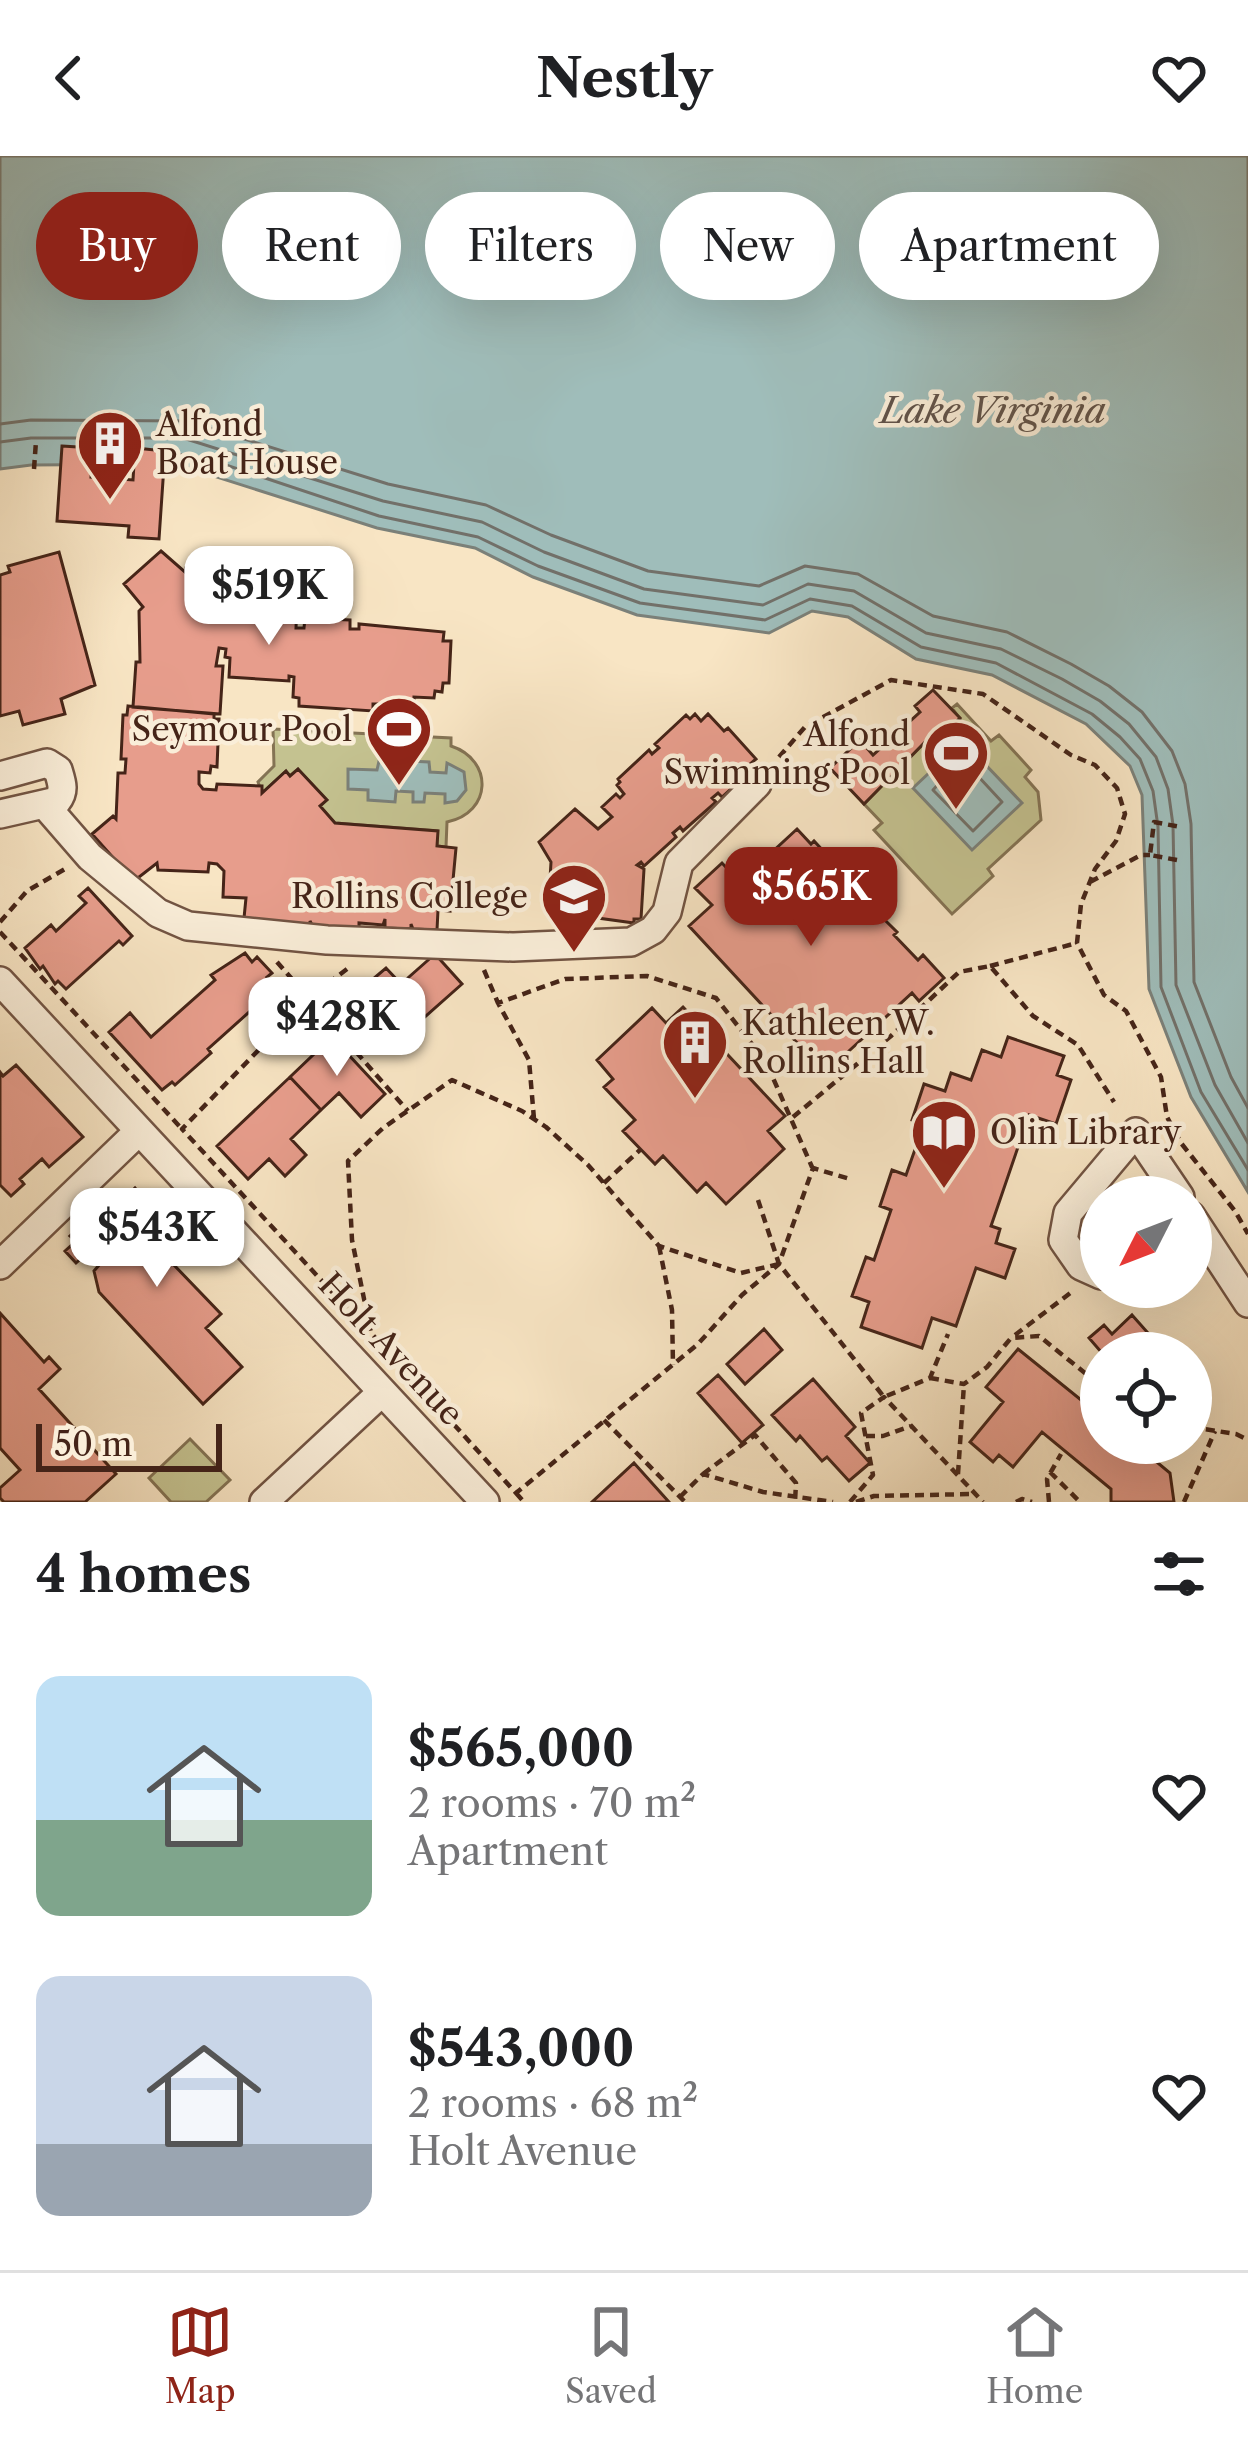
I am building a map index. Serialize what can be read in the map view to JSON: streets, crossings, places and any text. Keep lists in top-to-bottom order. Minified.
{"streets":{"street":["Holt Avenue"]},"water":["Lake Virginia"],"places":{"building":["Alfond Boat House","Kathleen W. Rollins Hall"],"sports":["Seymour Pool","Alfond Swimming Pool"],"school or university":["Rollins College"],"library":["Olin Library"]},"scale_bar":"50 m","north":"bottom left","page":{"header":"Nestly","chip":["Buy","Rent","Filters","New","Apartment"],"price":["$519K","$565K","$428K","$543K"],"scale":"50 m","heading":"4 homes","list":[{"name":"$565,000","note":"2 rooms · 70 m² · Apartment"},{"name":"$543,000","note":"2 rooms · 68 m² · Holt Avenue"}],"tabs":["Map","Saved","Home"]}}
